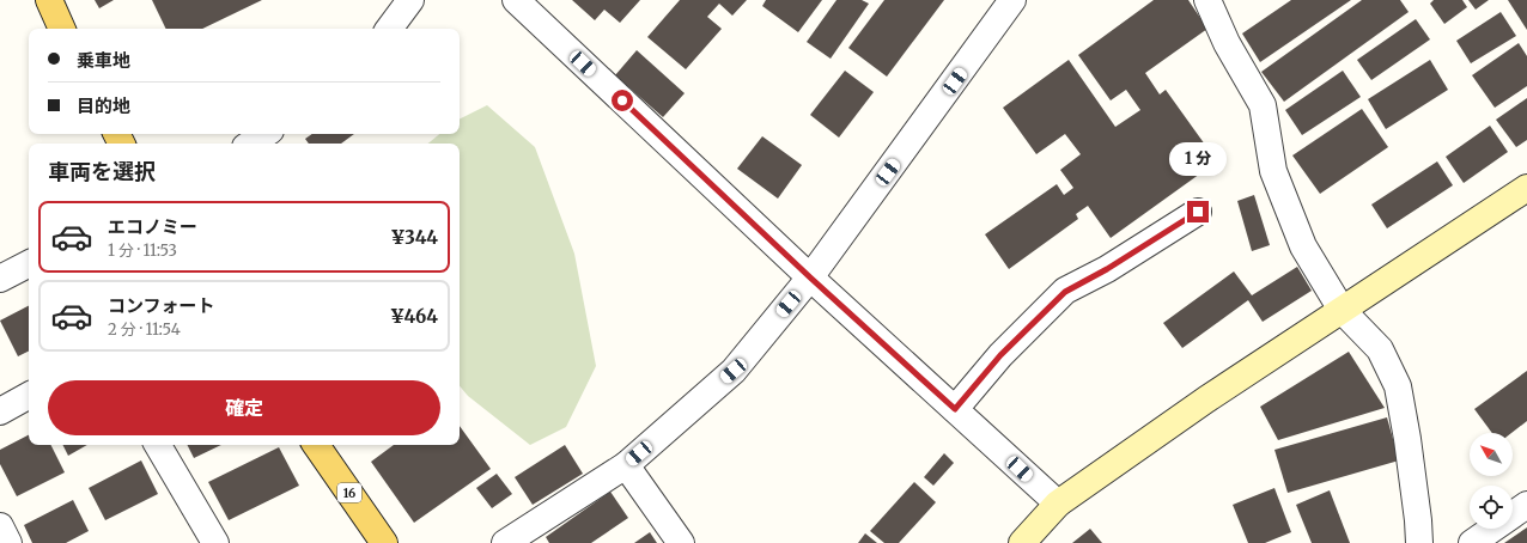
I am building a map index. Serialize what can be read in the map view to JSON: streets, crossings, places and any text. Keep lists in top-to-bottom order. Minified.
{"streets":{"main road":["16"]},"north":"top left","page":{"banner":["乗車地","目的地"],"bubble":"1 分","heading":"車両を選択","list":[{"name":"エコノミー","note":"1 分 · 11:53","value":"¥344"},{"name":"コンフォート","note":"2 分 · 11:54","value":"¥464"}],"buttons":"確定"}}
